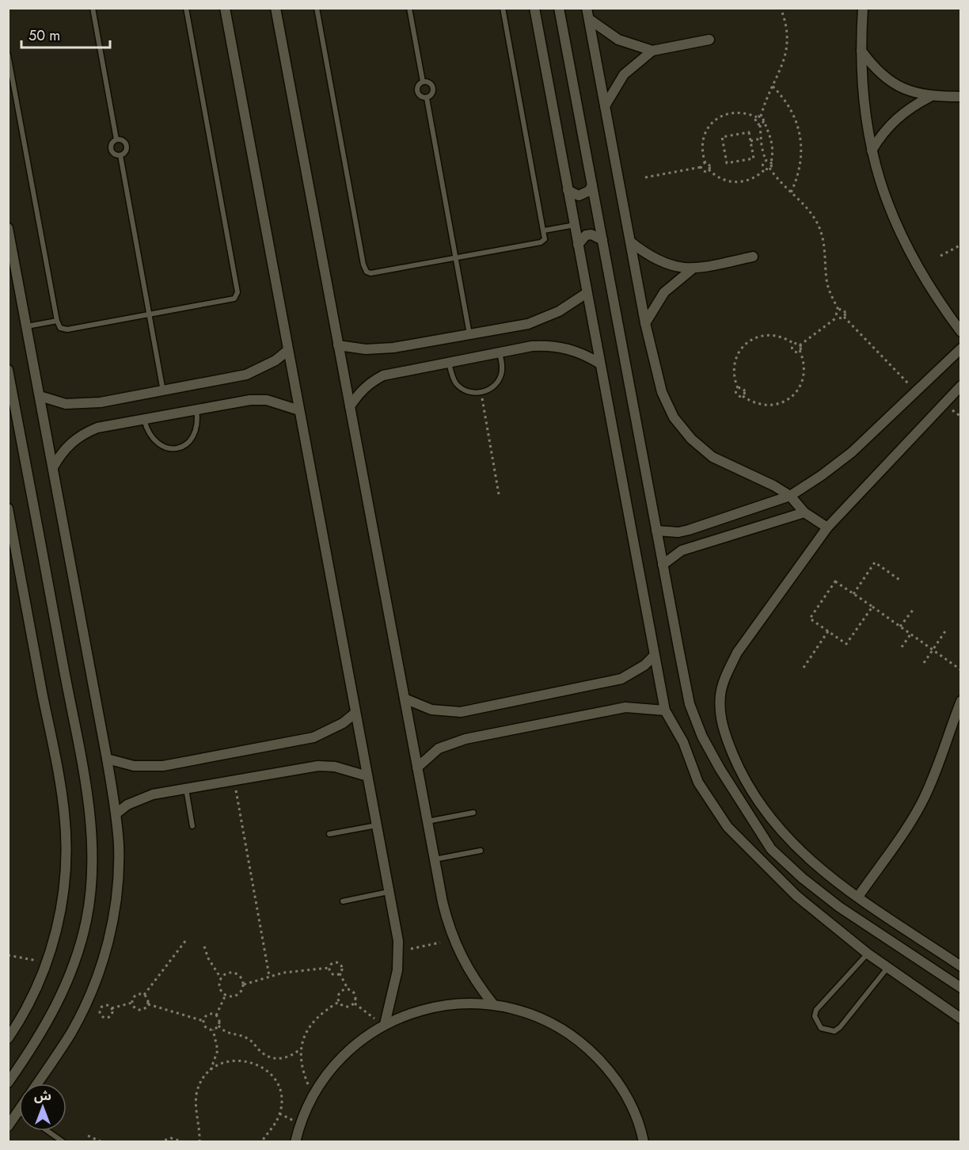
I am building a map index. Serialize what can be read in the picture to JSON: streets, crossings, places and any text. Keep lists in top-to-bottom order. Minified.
{"scale_bar":"50 m","north":"top"}
